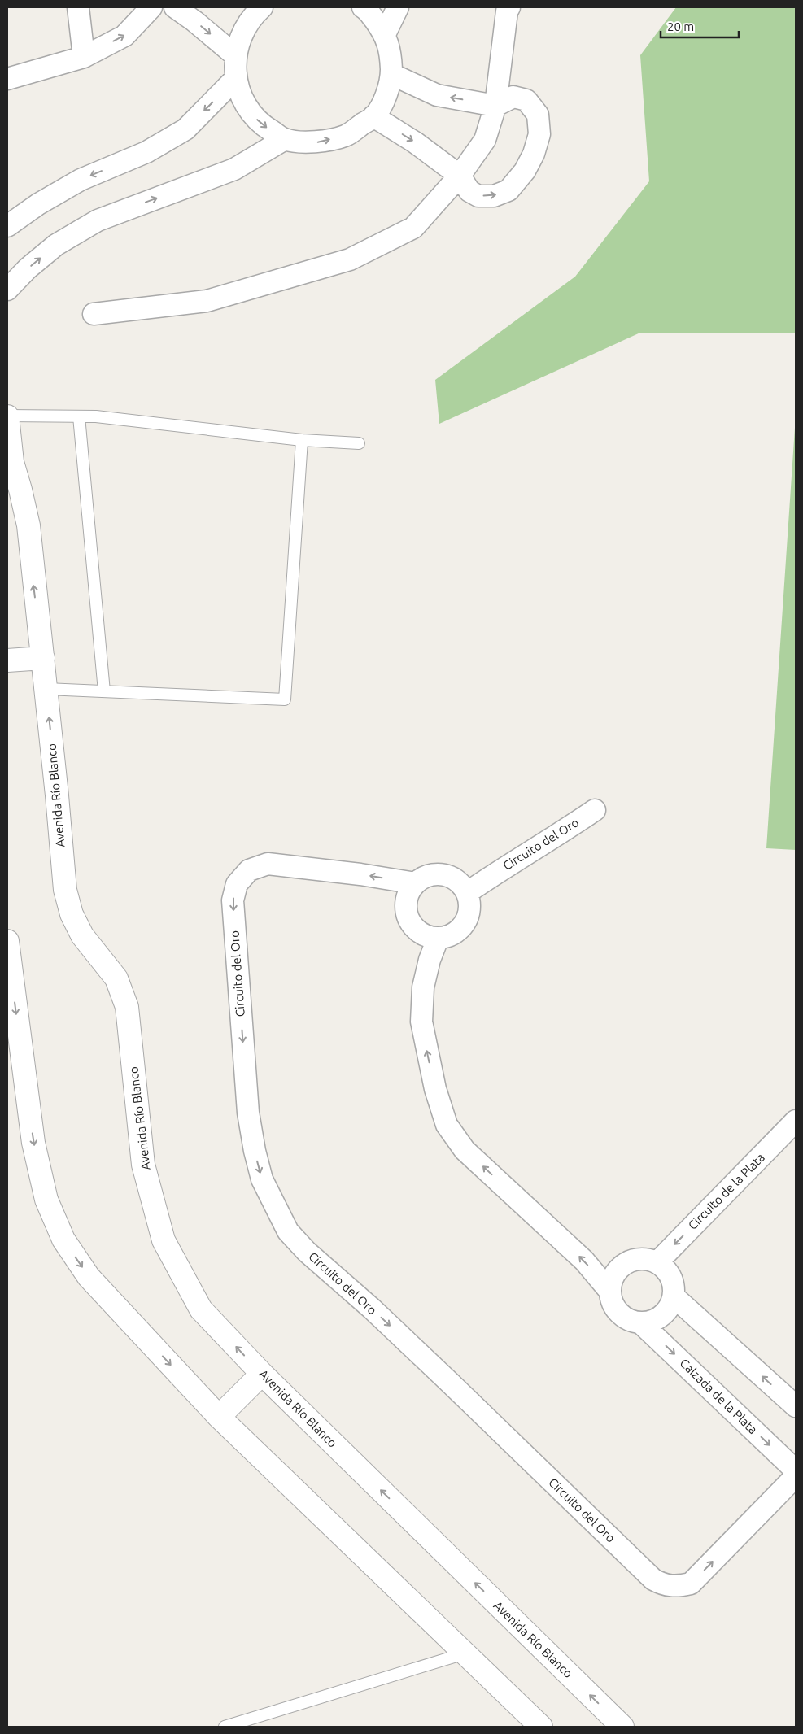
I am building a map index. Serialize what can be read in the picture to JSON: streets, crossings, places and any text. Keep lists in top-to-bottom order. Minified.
{"streets":{"street":["Avenida Río Blanco","Circuito del Oro","Circuito de la Plata","Calzada de la Plata"]},"crossings":[["Circuito de la Plata","Calzada de la Plata"]],"one_way":["Circuito de la Plata"],"scale_bar":"20 m"}
